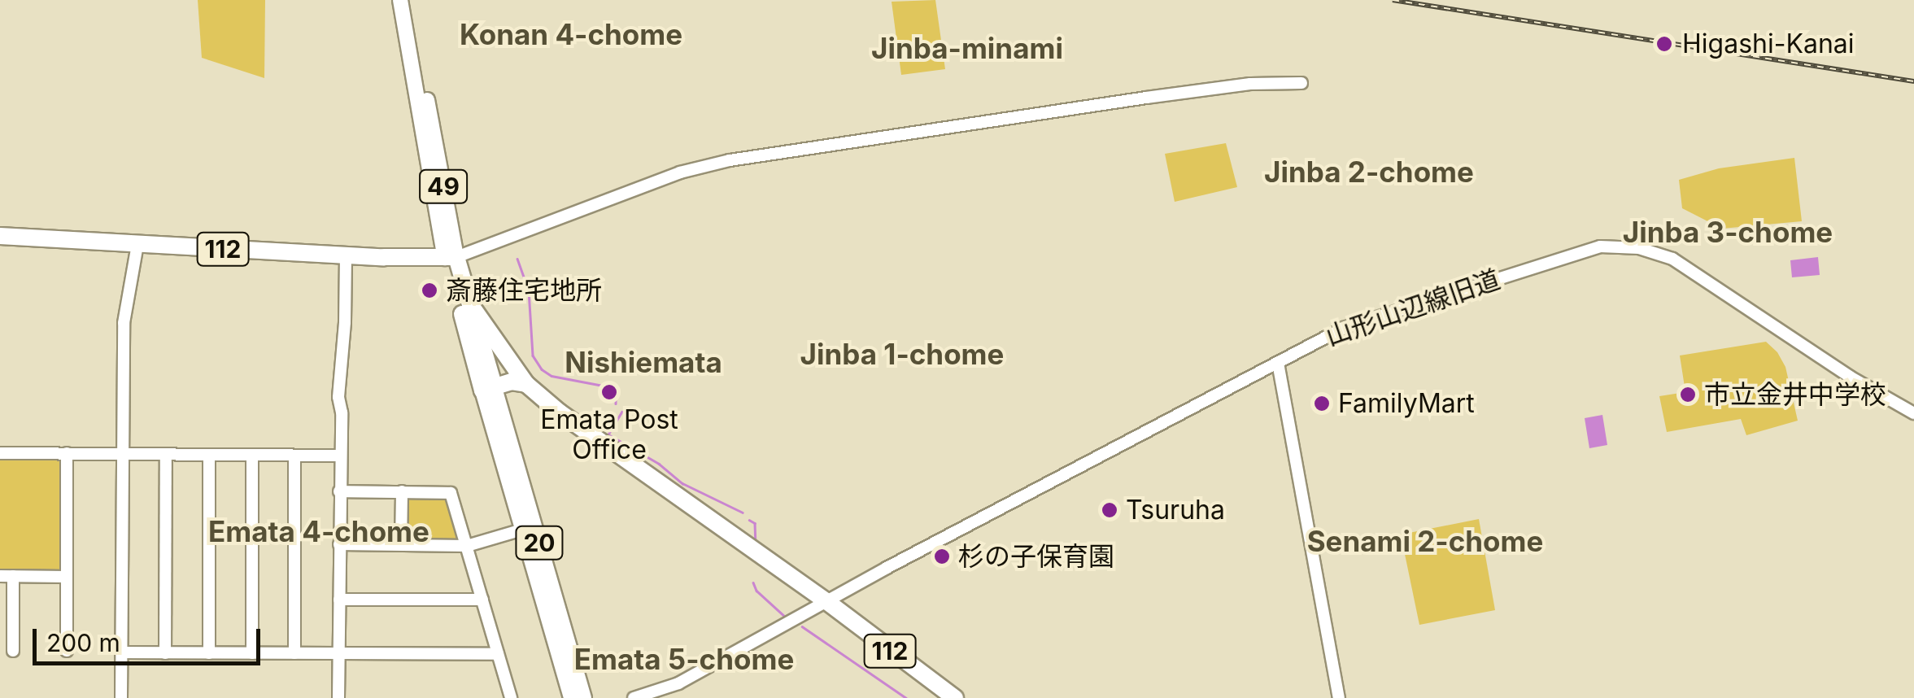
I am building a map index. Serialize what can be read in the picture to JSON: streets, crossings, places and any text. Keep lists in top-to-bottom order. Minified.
{"streets":{"highway":["112"],"main road":["49","20"],"street":["山形山辺線旧道"]},"crossings":[["49","112"],["112","山形山辺線旧道"]],"districts":["Konan 4-chome","Jinba-minami","Jinba 2-chome","Jinba 3-chome","Jinba 1-chome","Nishiemata","Emata 4-chome","Senami 2-chome","Emata 5-chome"],"places":["Higashi-Kanai","斎藤住宅地所","Emata Post Office","市立金井中学校","FamilyMart","Tsuruha","杉の子保育園"],"scale_bar":"200 m"}
